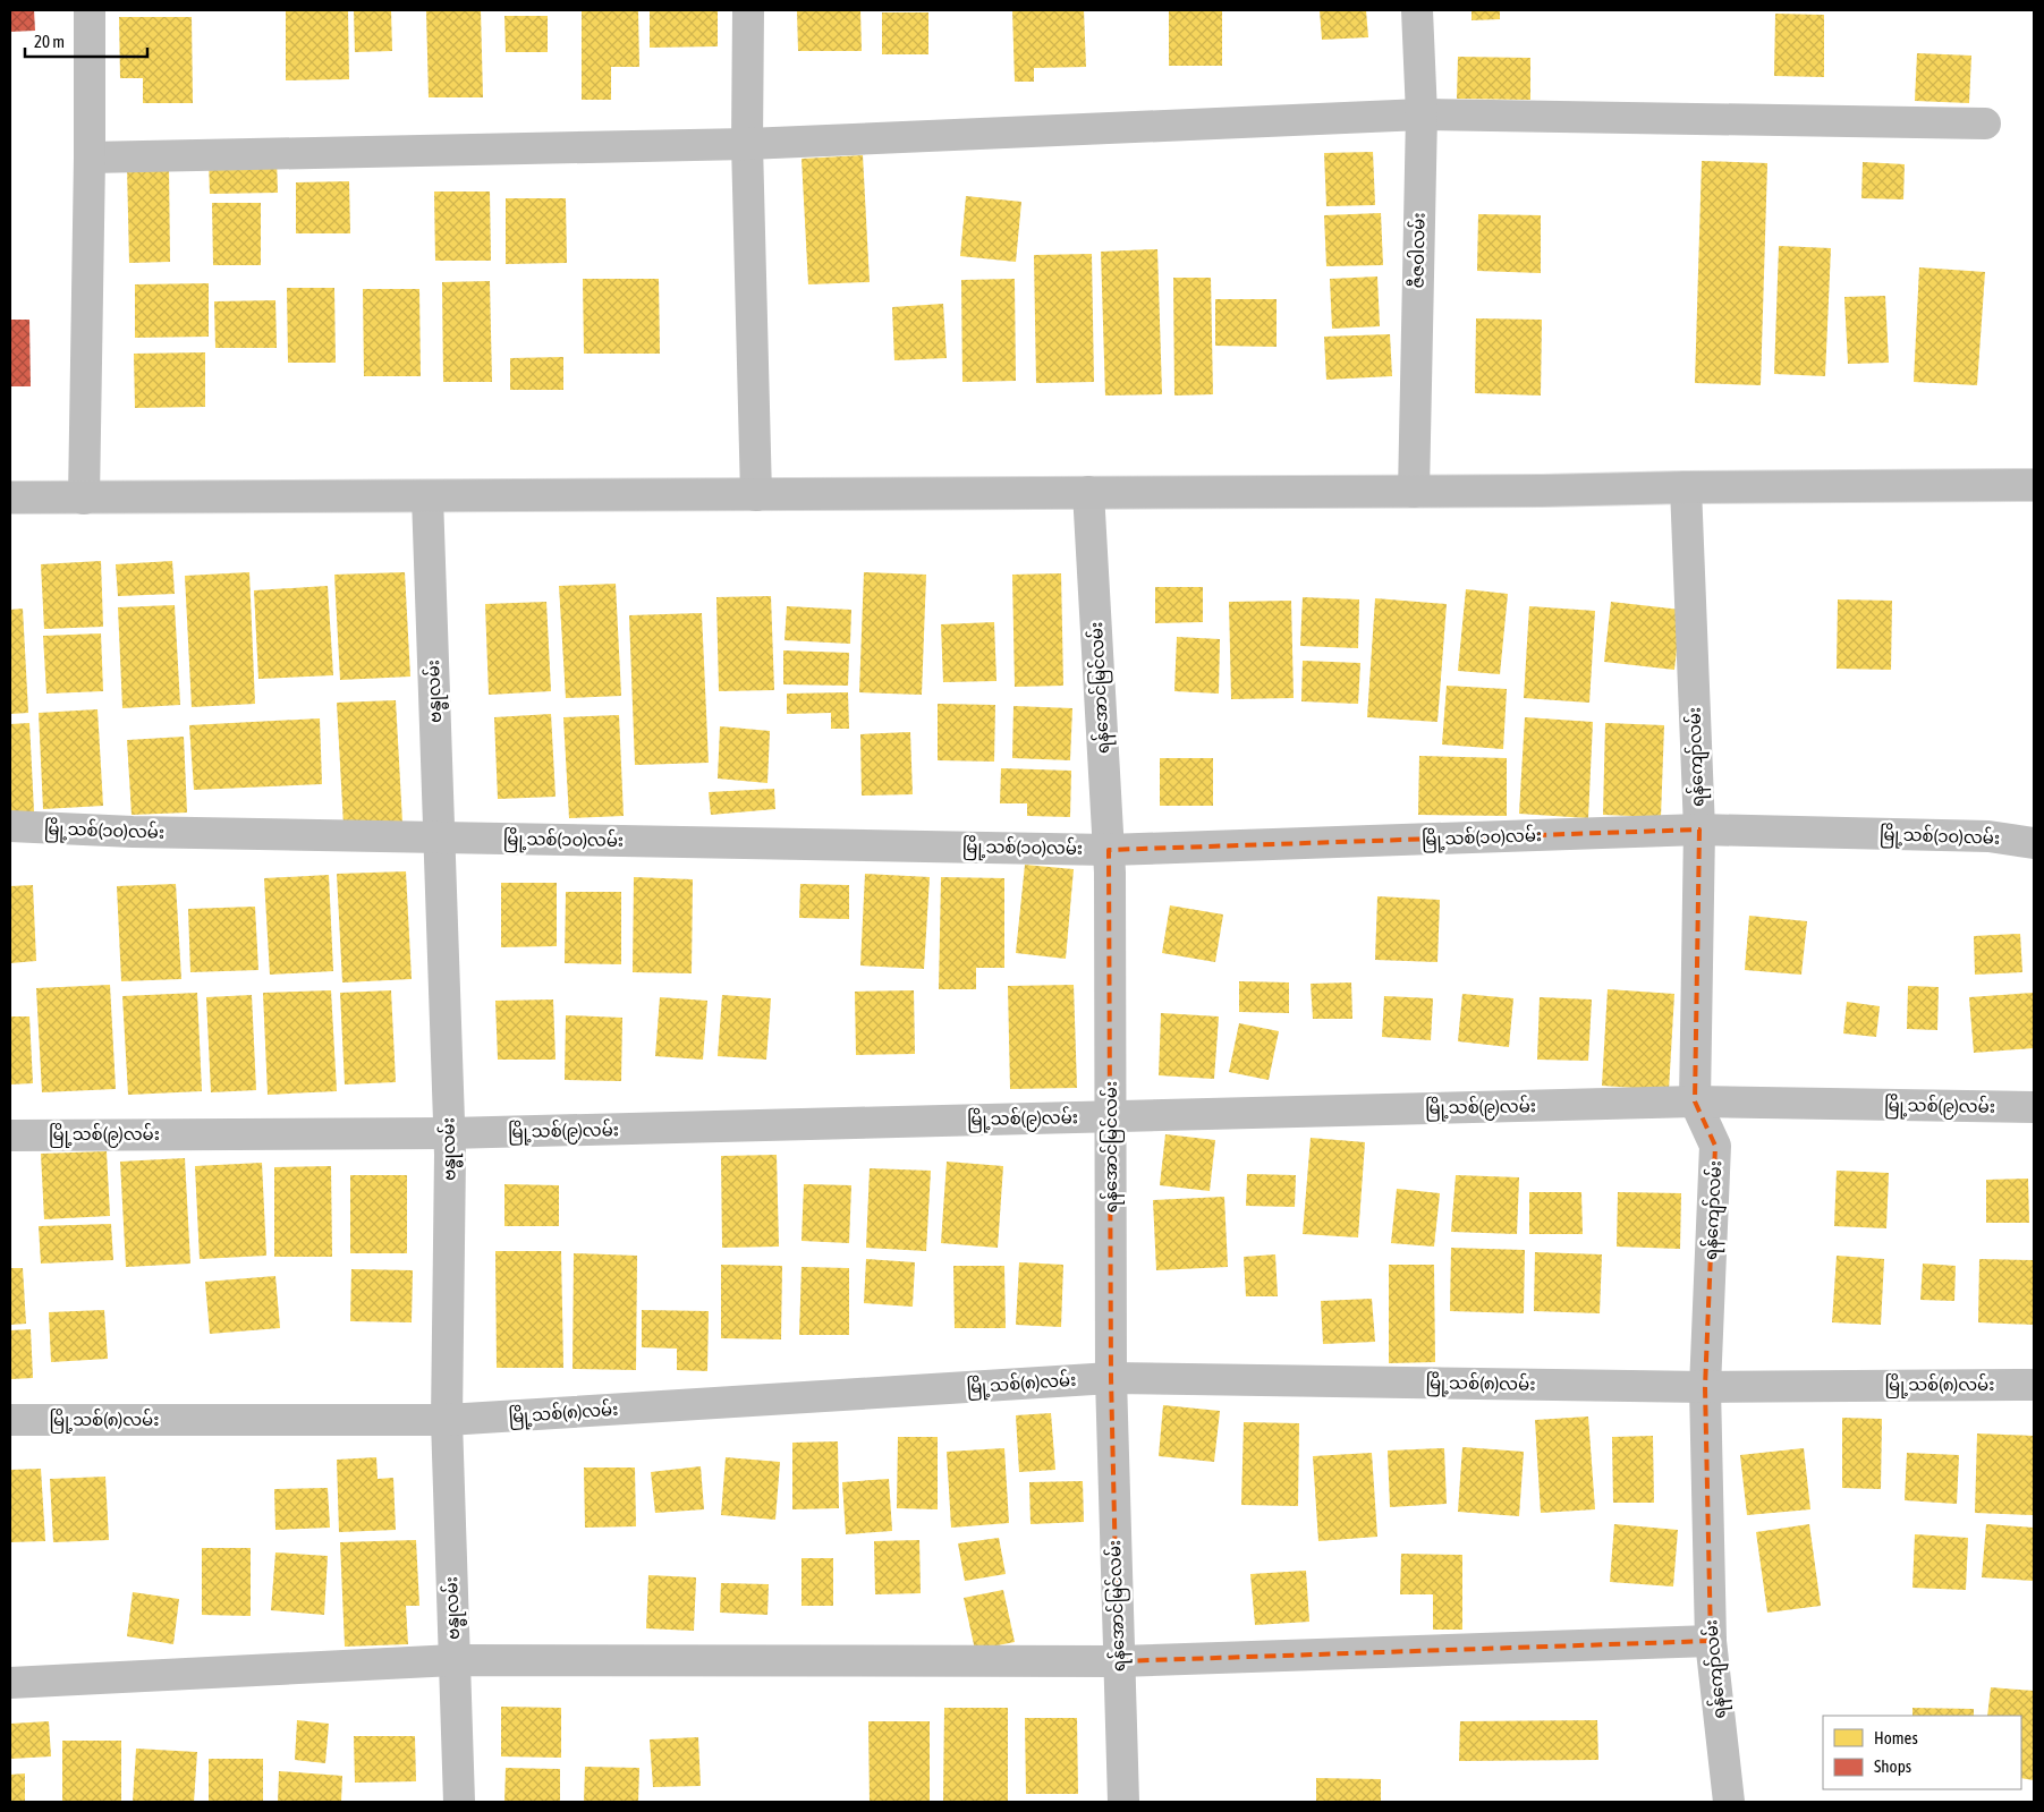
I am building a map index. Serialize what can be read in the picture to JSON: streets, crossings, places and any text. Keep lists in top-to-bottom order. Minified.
{"streets":{"street":["ဇီဇဝါလမ်း","ရန်အောင်မြင်လမ်း","ဗန္ဓုလမ်း","ရန်ကျော်လမ်း","မြို့သစ်(၁၀)လမ်း","မြို့သစ်(၉)လမ်း","မြို့သစ်(၈)လမ်း"]},"crossings":[["ရန်အောင်မြင်လမ်း","မြို့သစ်(၁၀)လမ်း"],["ရန်အောင်မြင်လမ်း","မြို့သစ်(၉)လမ်း"],["ရန်အောင်မြင်လမ်း","မြို့သစ်(၈)လမ်း"],["ဗန္ဓုလမ်း","မြို့သစ်(၁၀)လမ်း"],["ဗန္ဓုလမ်း","မြို့သစ်(၉)လမ်း"],["ဗန္ဓုလမ်း","မြို့သစ်(၈)လမ်း"],["ရန်ကျော်လမ်း","မြို့သစ်(၁၀)လမ်း"],["ရန်ကျော်လမ်း","မြို့သစ်(၉)လမ်း"],["ရန်ကျော်လမ်း","မြို့သစ်(၈)လမ်း"]],"legend":["Homes","Shops"],"scale_bar":"20 m"}
